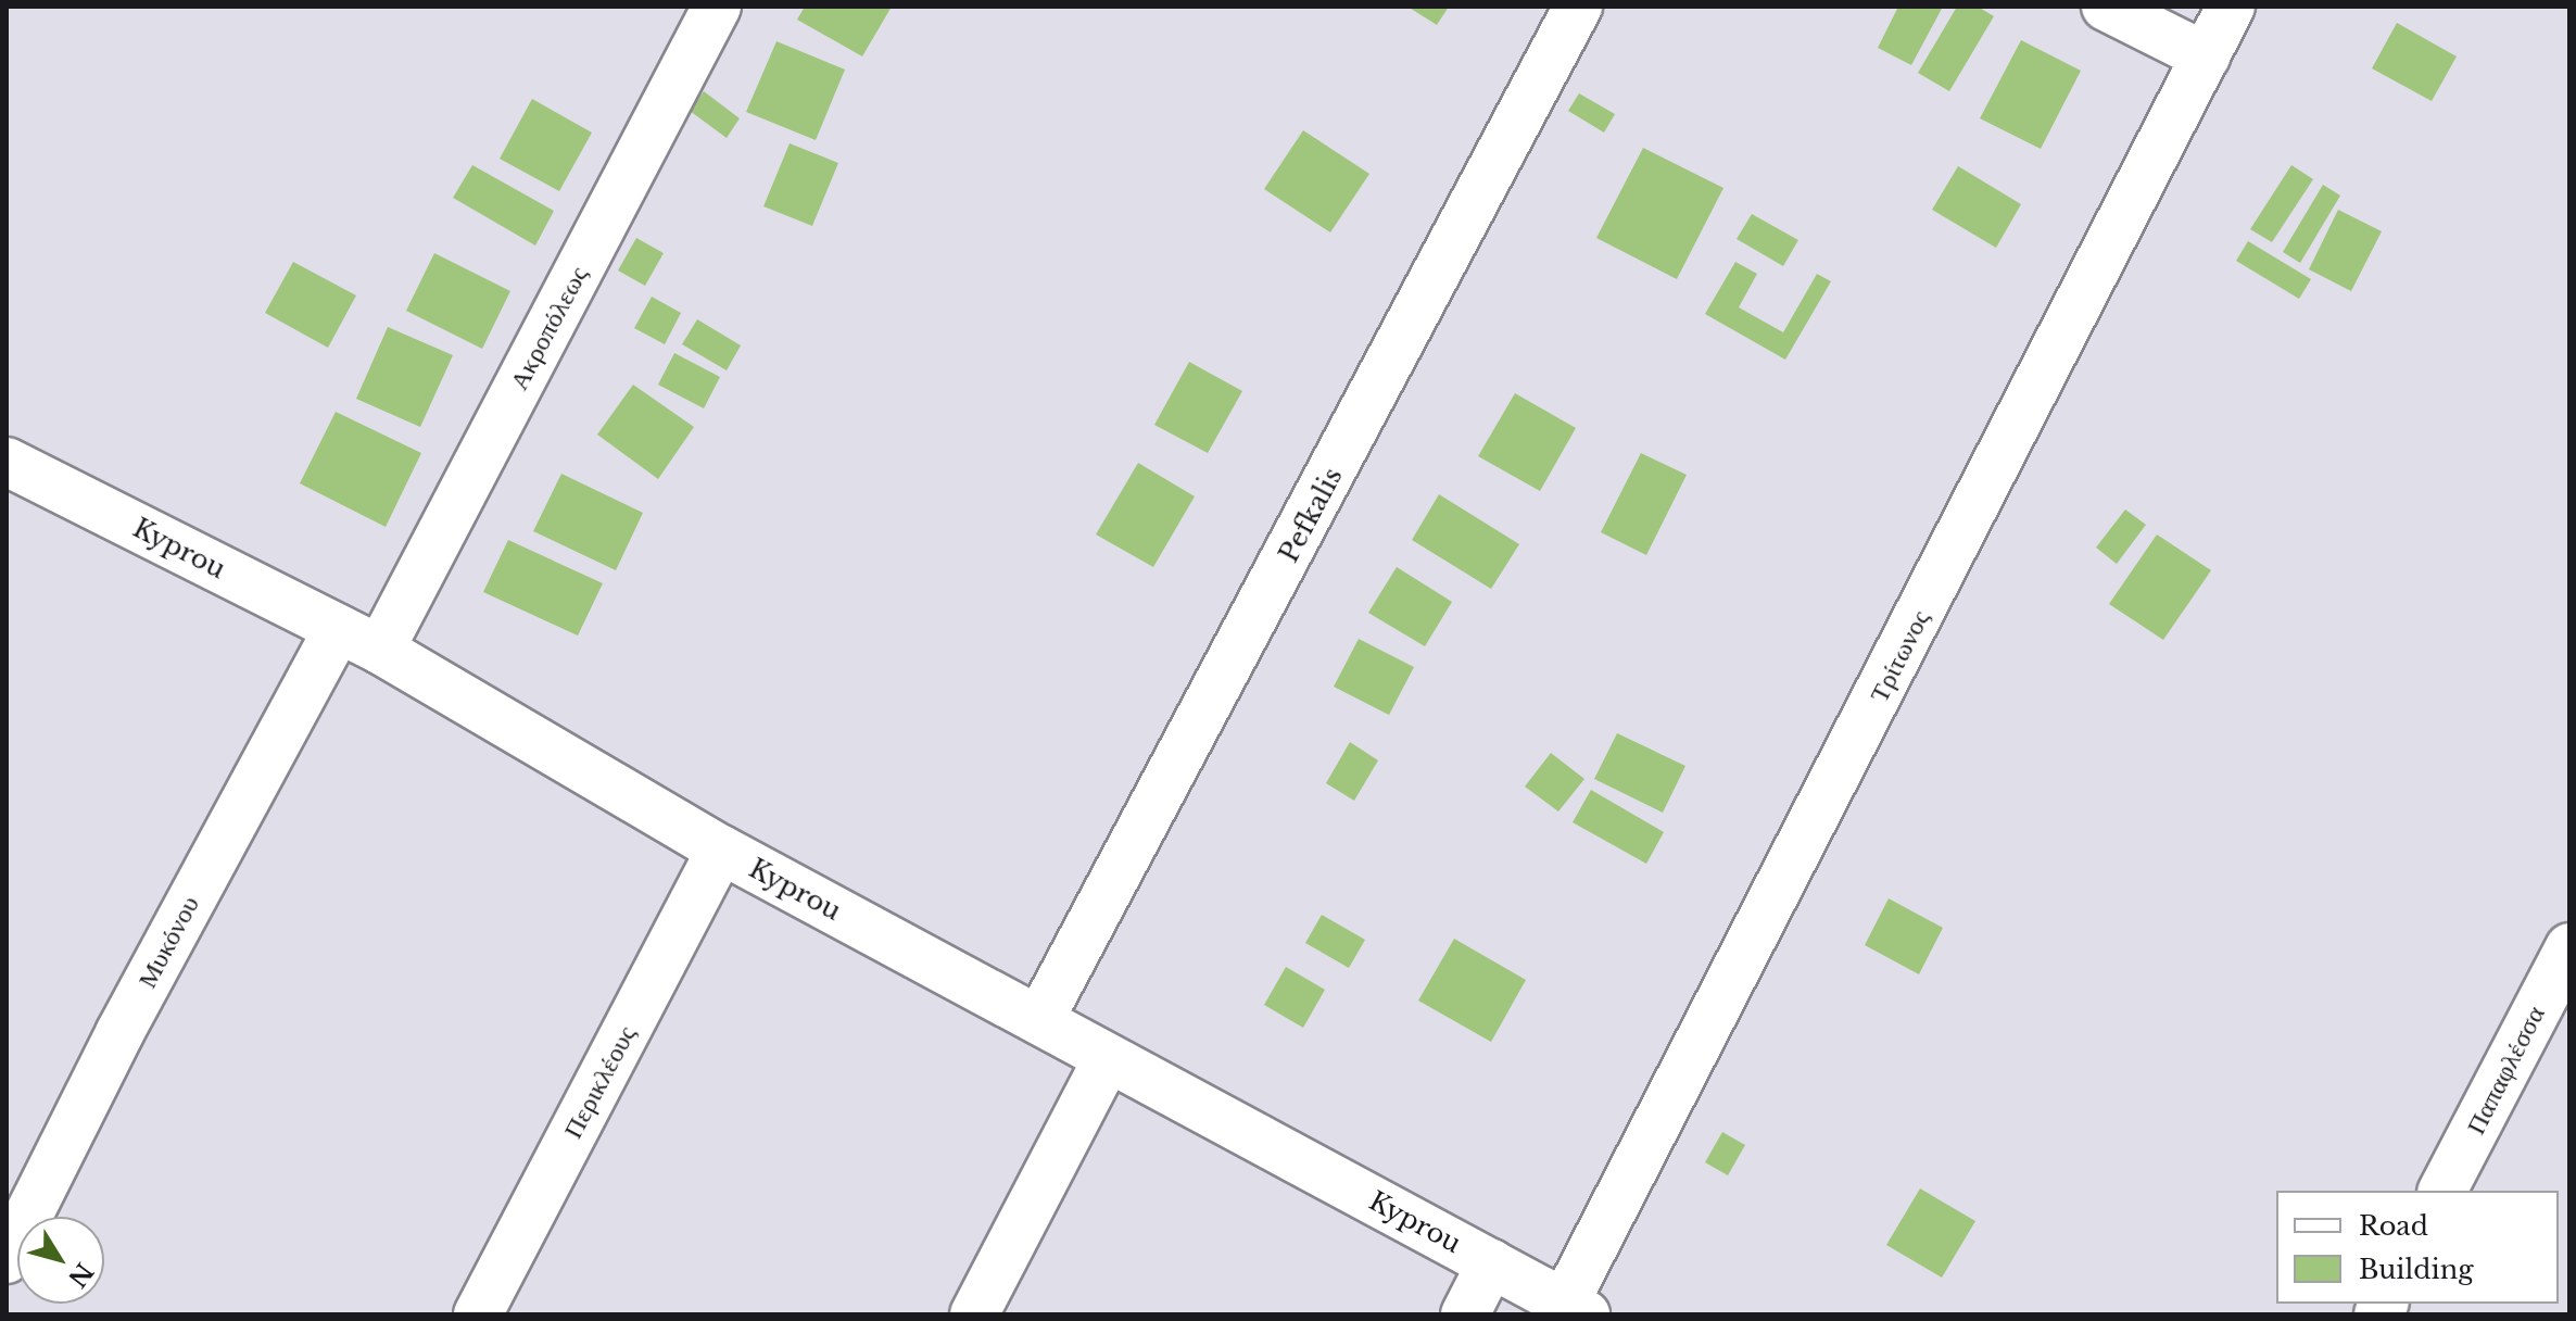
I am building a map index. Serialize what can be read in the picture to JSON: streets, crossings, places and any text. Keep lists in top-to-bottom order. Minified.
{"streets":{"street":["Ακροπόλεως","Pefkalis","Kyprou","Τρίτωνος","Μυκόνου","Παπαφλέσσα","Περικλέους"]},"crossings":[["Ακροπόλεως","Kyprou"],["Pefkalis","Kyprou"],["Kyprou","Τρίτωνος"],["Kyprou","Μυκόνου"],["Kyprou","Περικλέους"]],"legend":["Road","Building"],"north":"bottom right"}
